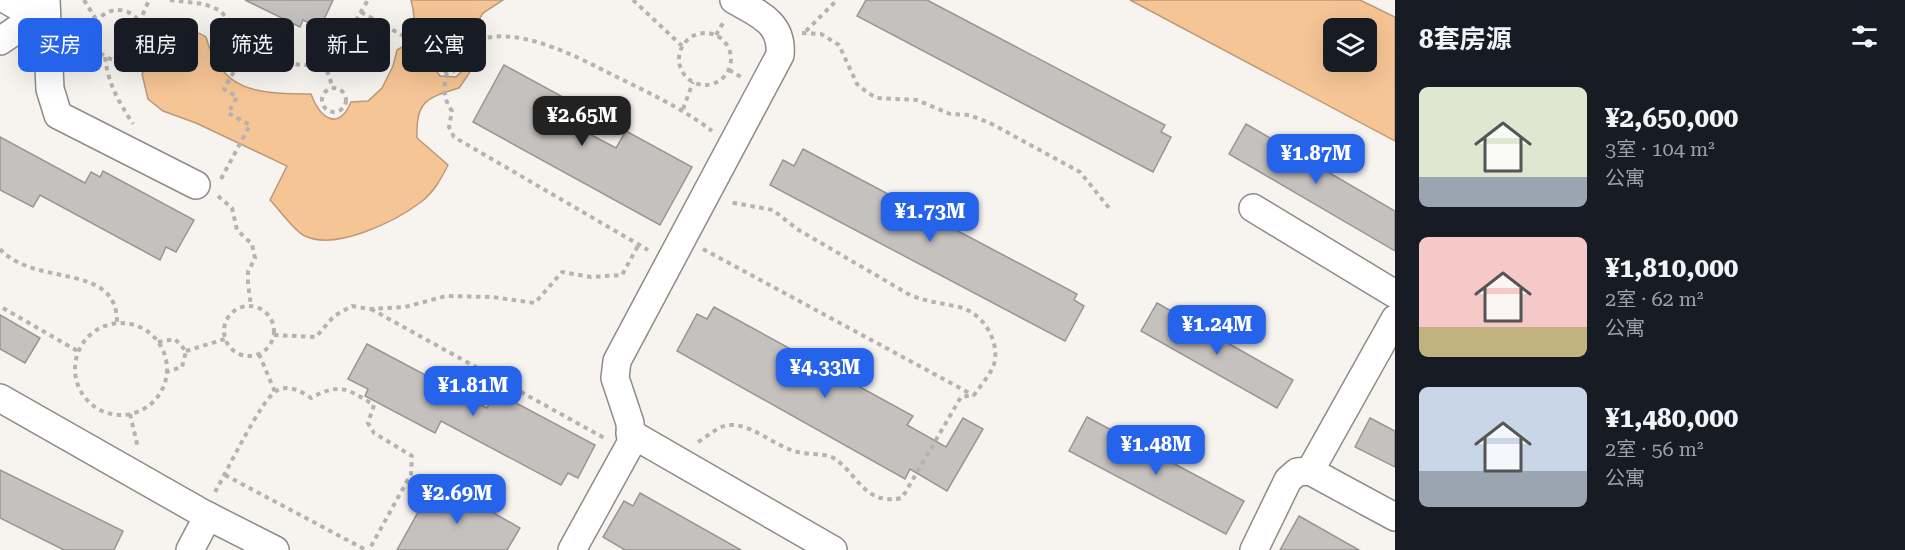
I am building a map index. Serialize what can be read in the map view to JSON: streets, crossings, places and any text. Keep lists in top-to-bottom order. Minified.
{"page":{"heading":"8套房源","chip":["买房","租房","筛选","新上","公寓"],"list":[{"name":"¥2,650,000","note":"3室 · 104 m² · 公寓"},{"name":"¥1,810,000","note":"2室 · 62 m² · 公寓"},{"name":"¥1,480,000","note":"2室 · 56 m² · 公寓"}],"price":["¥2.65M","¥1.87M","¥1.73M","¥1.24M","¥4.33M","¥1.81M","¥1.48M","¥2.69M"]}}
